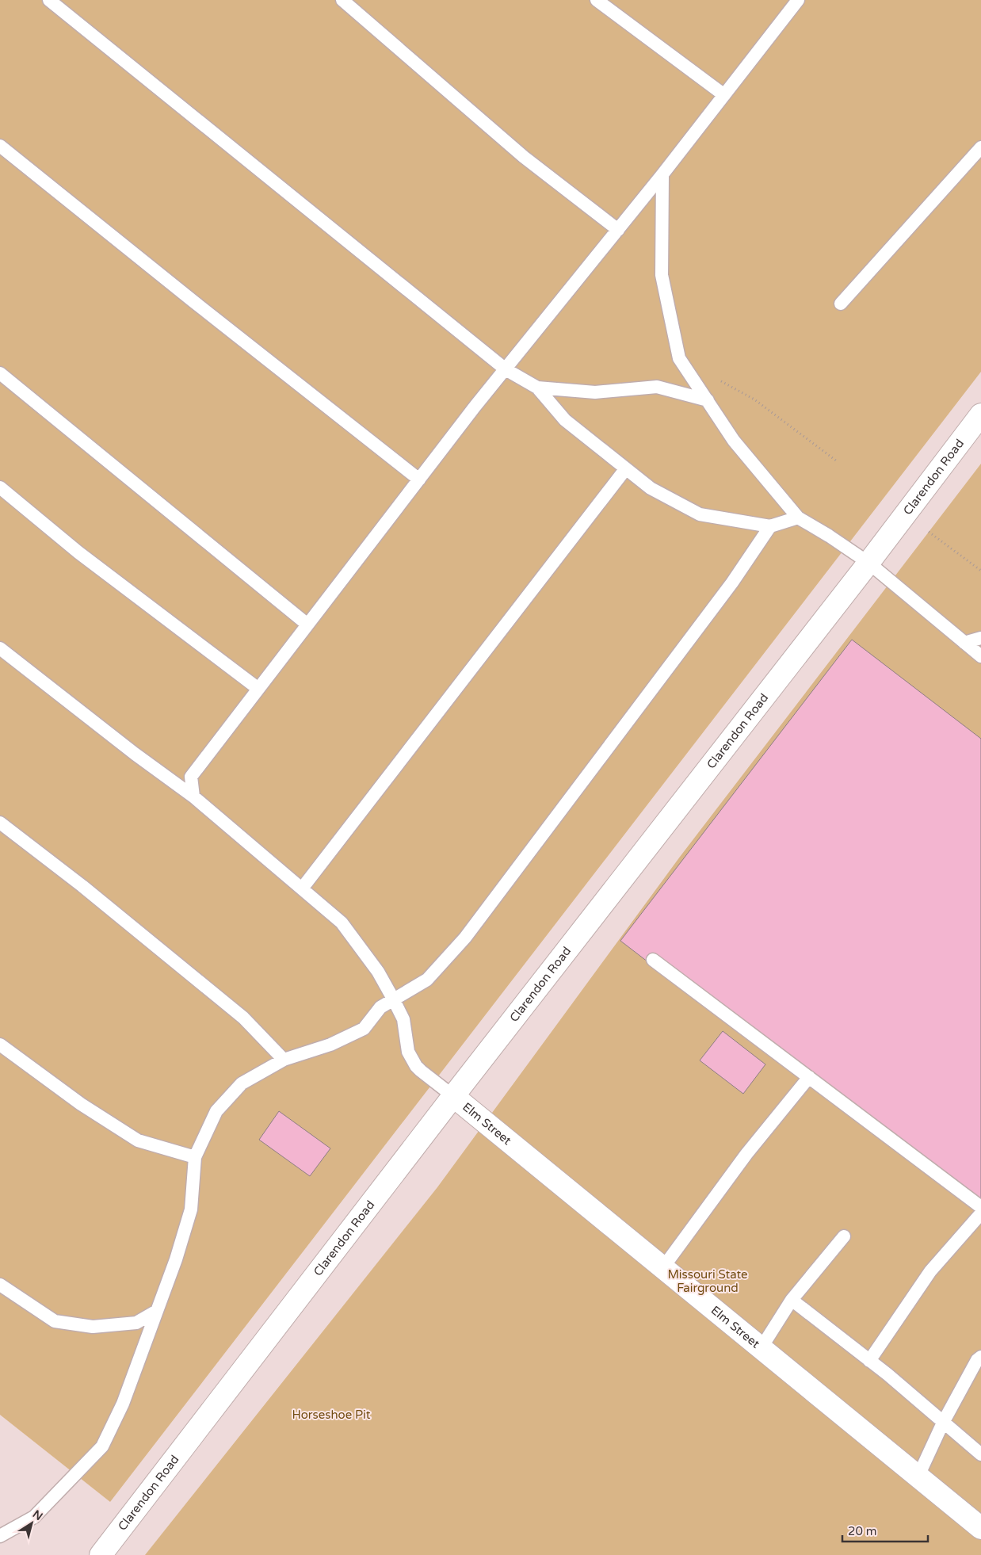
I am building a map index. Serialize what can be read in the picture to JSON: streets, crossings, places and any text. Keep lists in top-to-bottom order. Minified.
{"streets":{"street":["Clarendon Road","Elm Street"]},"crossings":[["Clarendon Road","Elm Street"]],"parks":["Missouri State Fairground","Horseshoe Pit"],"scale_bar":"20 m","north":"top right"}
